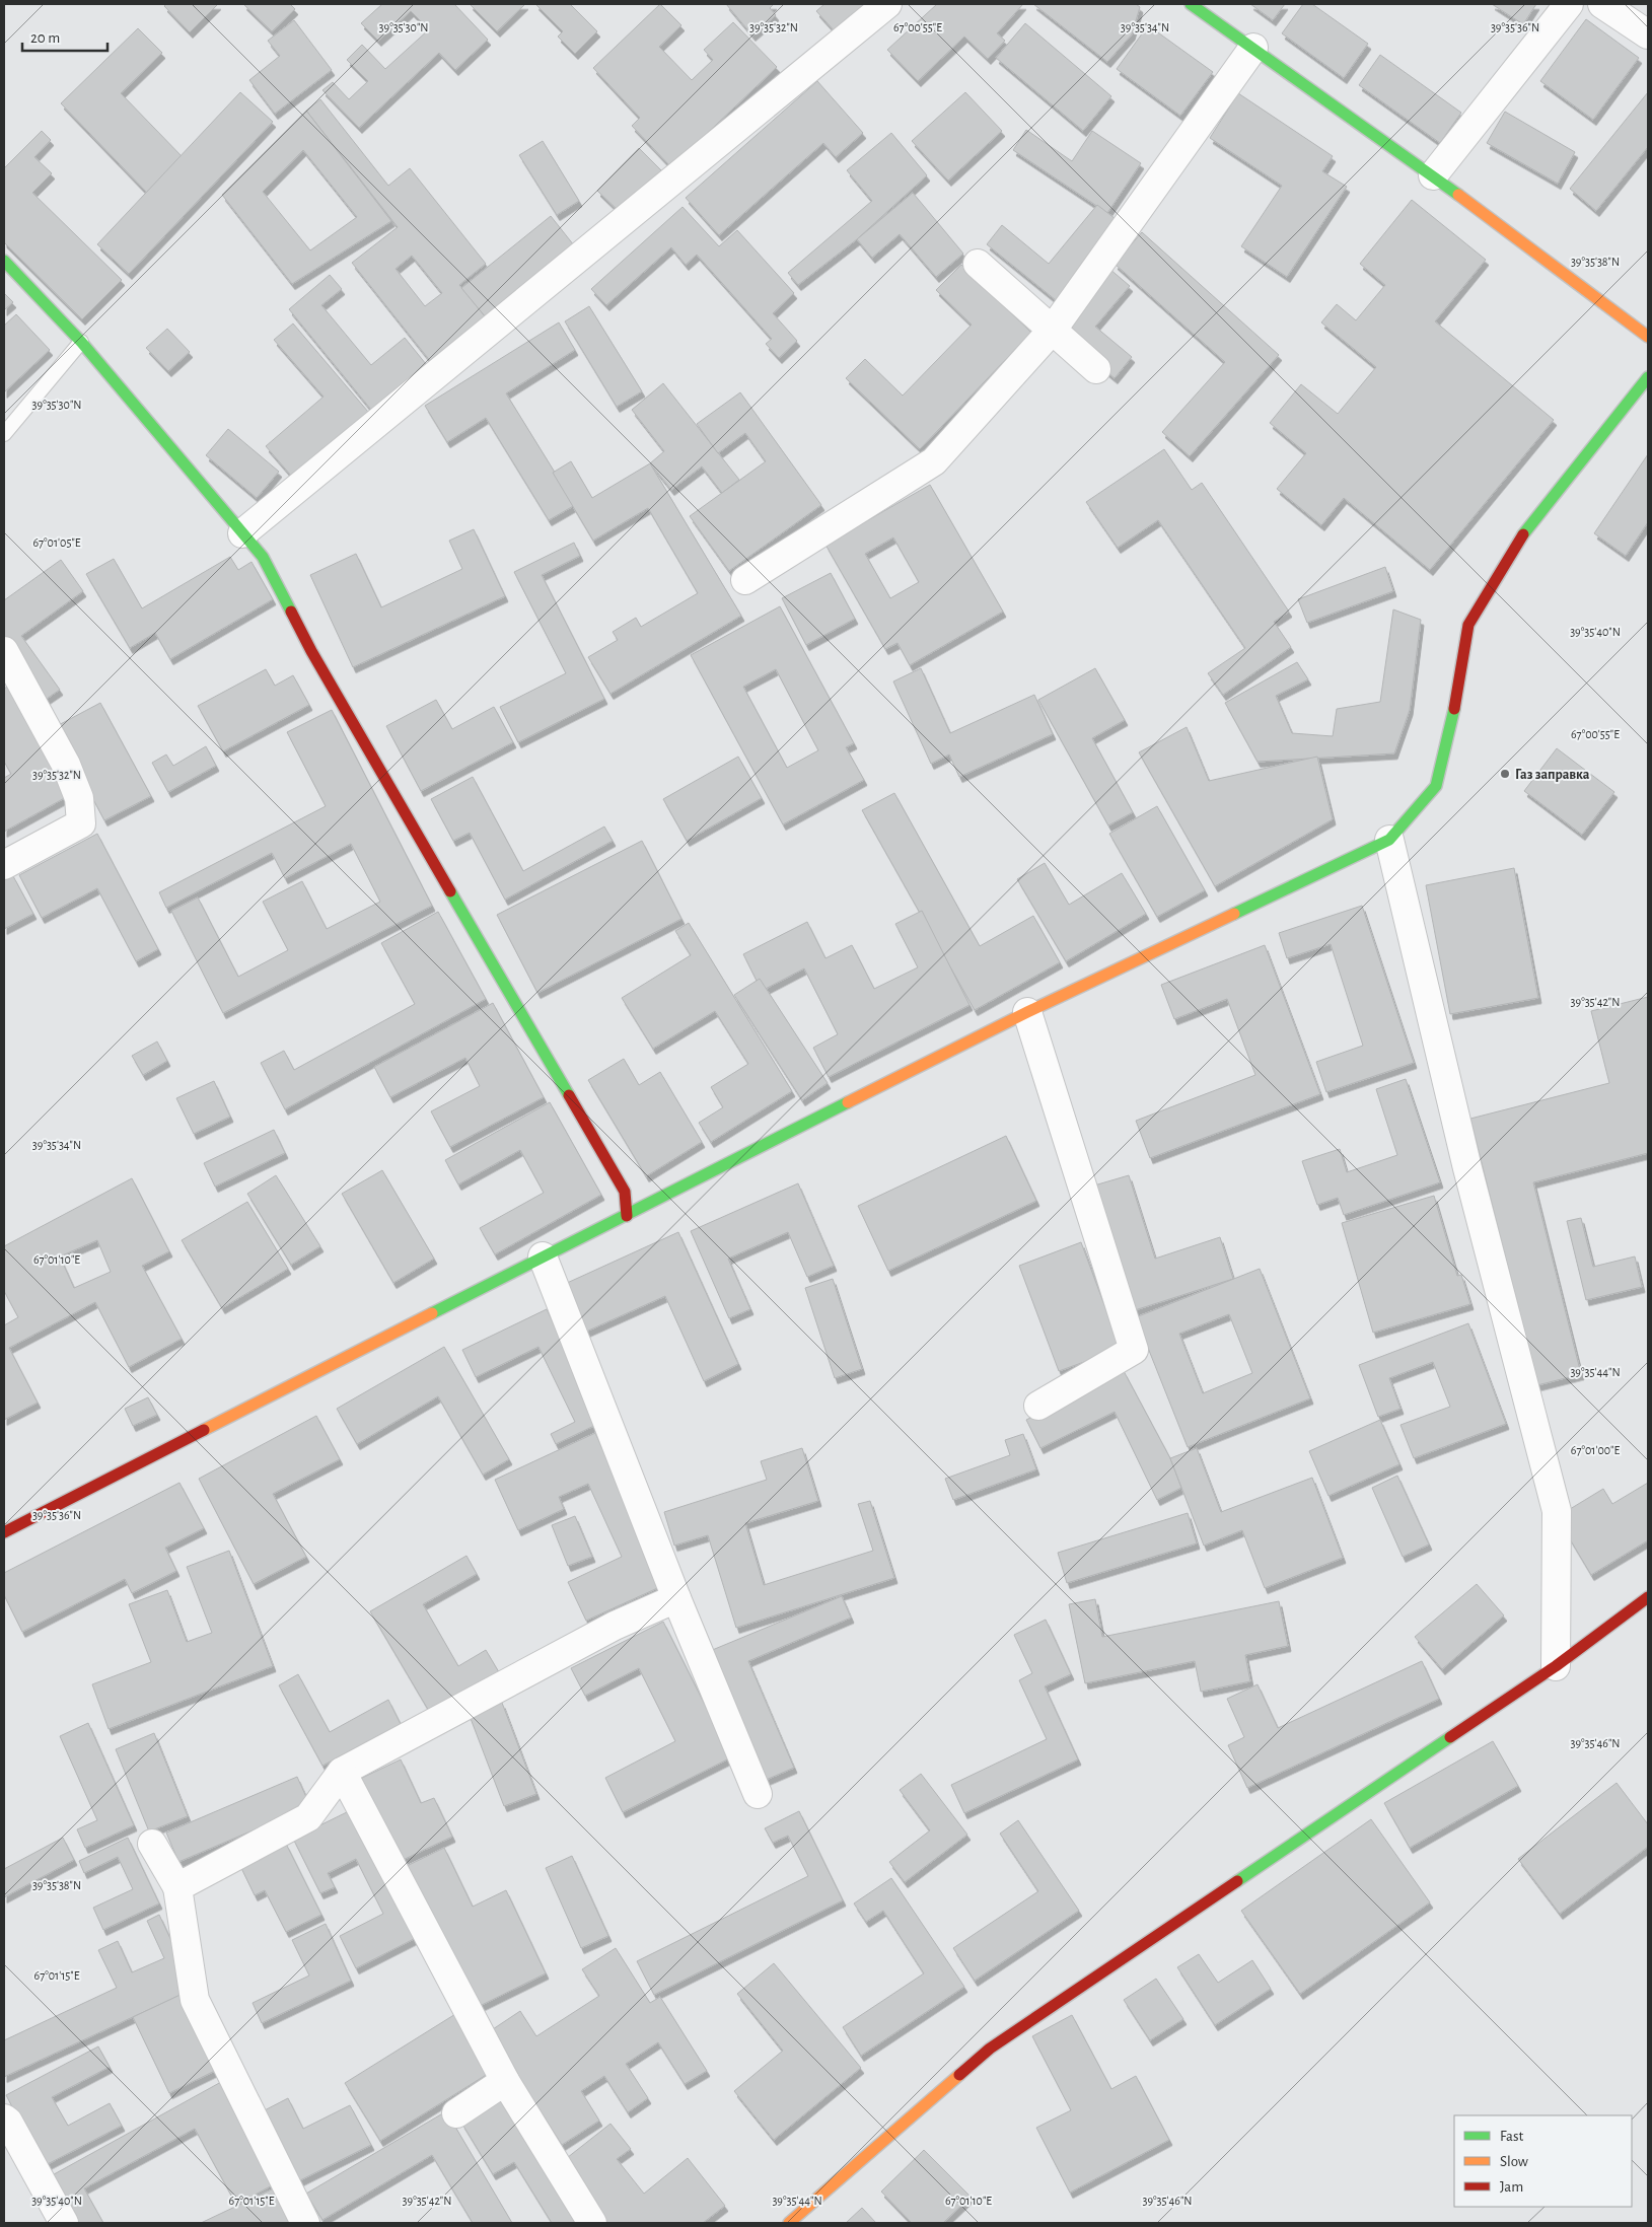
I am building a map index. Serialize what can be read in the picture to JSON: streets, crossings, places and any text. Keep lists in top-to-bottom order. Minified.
{"places":["Газ заправка"],"legend":["Fast","Slow","Jam"],"scale_bar":"20 m","coordinates":["39°35'30\"N","39°35'32\"N","67°00'55\"E","39°35'34\"N","39°35'36\"N","39°35'38\"N","67°01'05\"E","39°35'40\"N","39°35'42\"N","67°01'10\"E","39°35'44\"N","67°01'00\"E","39°35'46\"N","67°01'15\"E"]}
